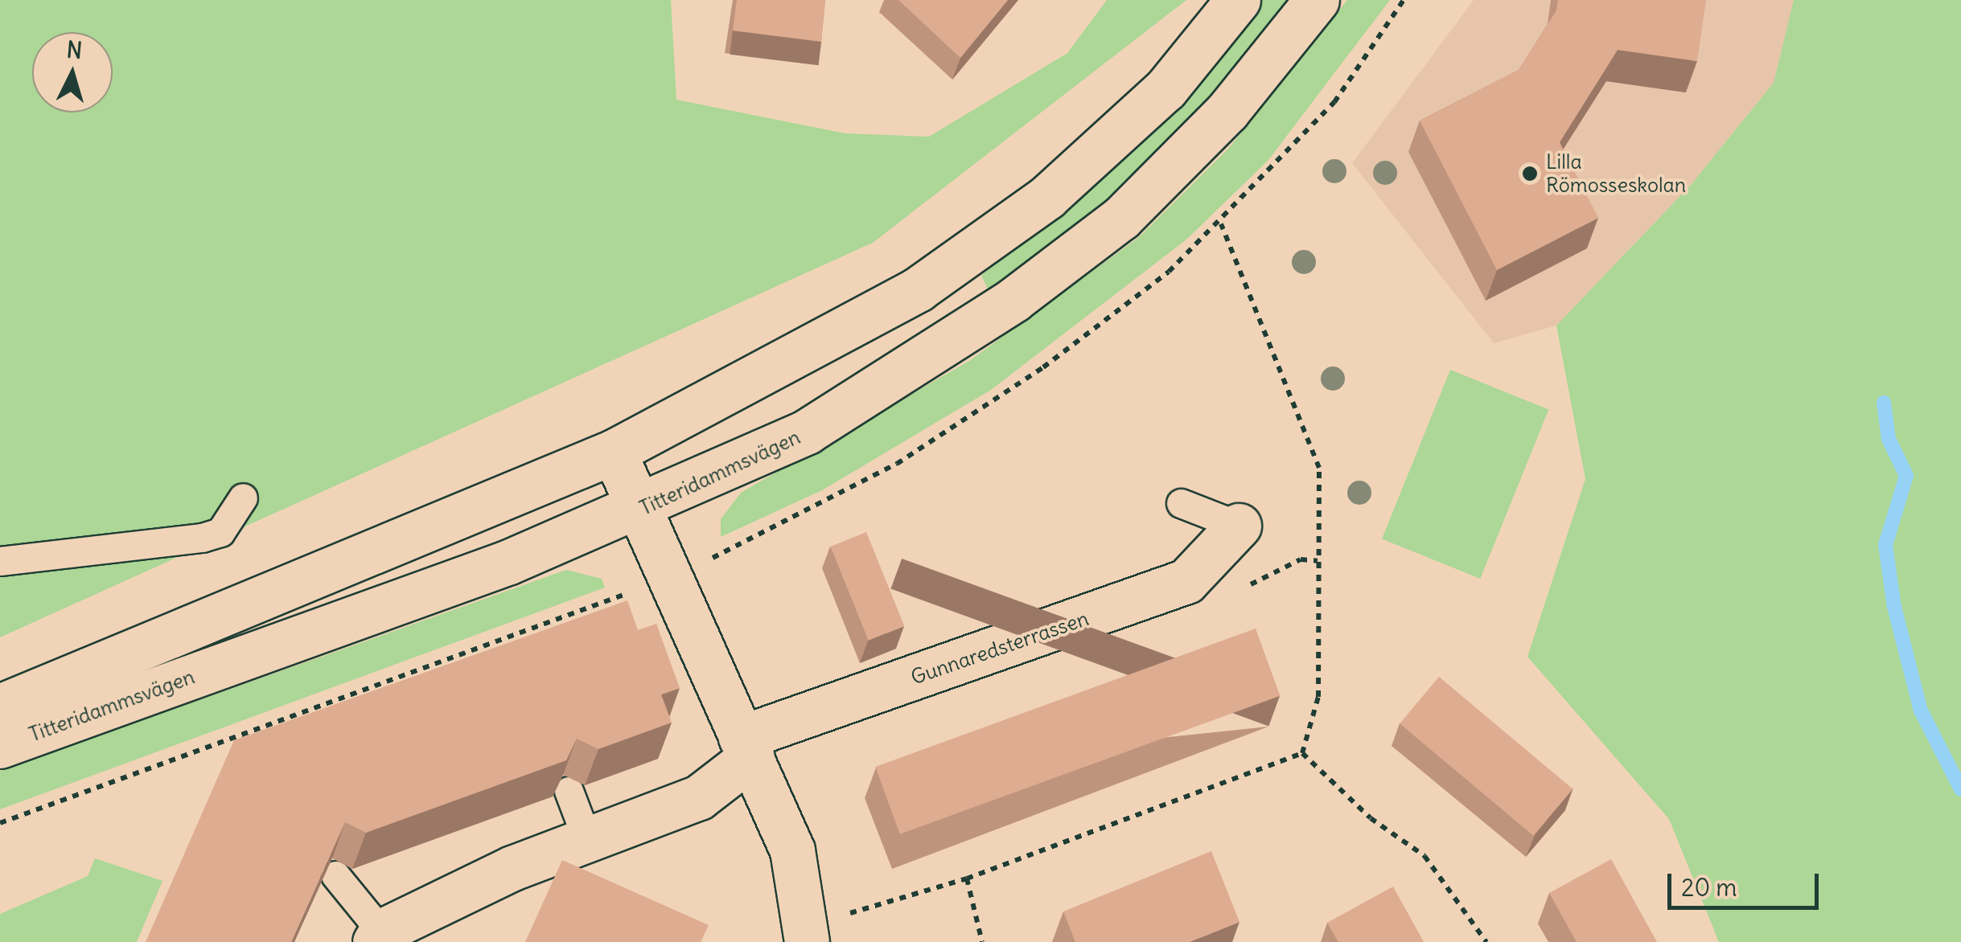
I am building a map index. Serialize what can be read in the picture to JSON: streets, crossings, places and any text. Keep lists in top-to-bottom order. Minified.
{"streets":{"street":["Titteridammsvägen","Gunnaredsterrassen"]},"places":["Lilla Römosseskolan"],"scale_bar":"20 m","north":"top"}
